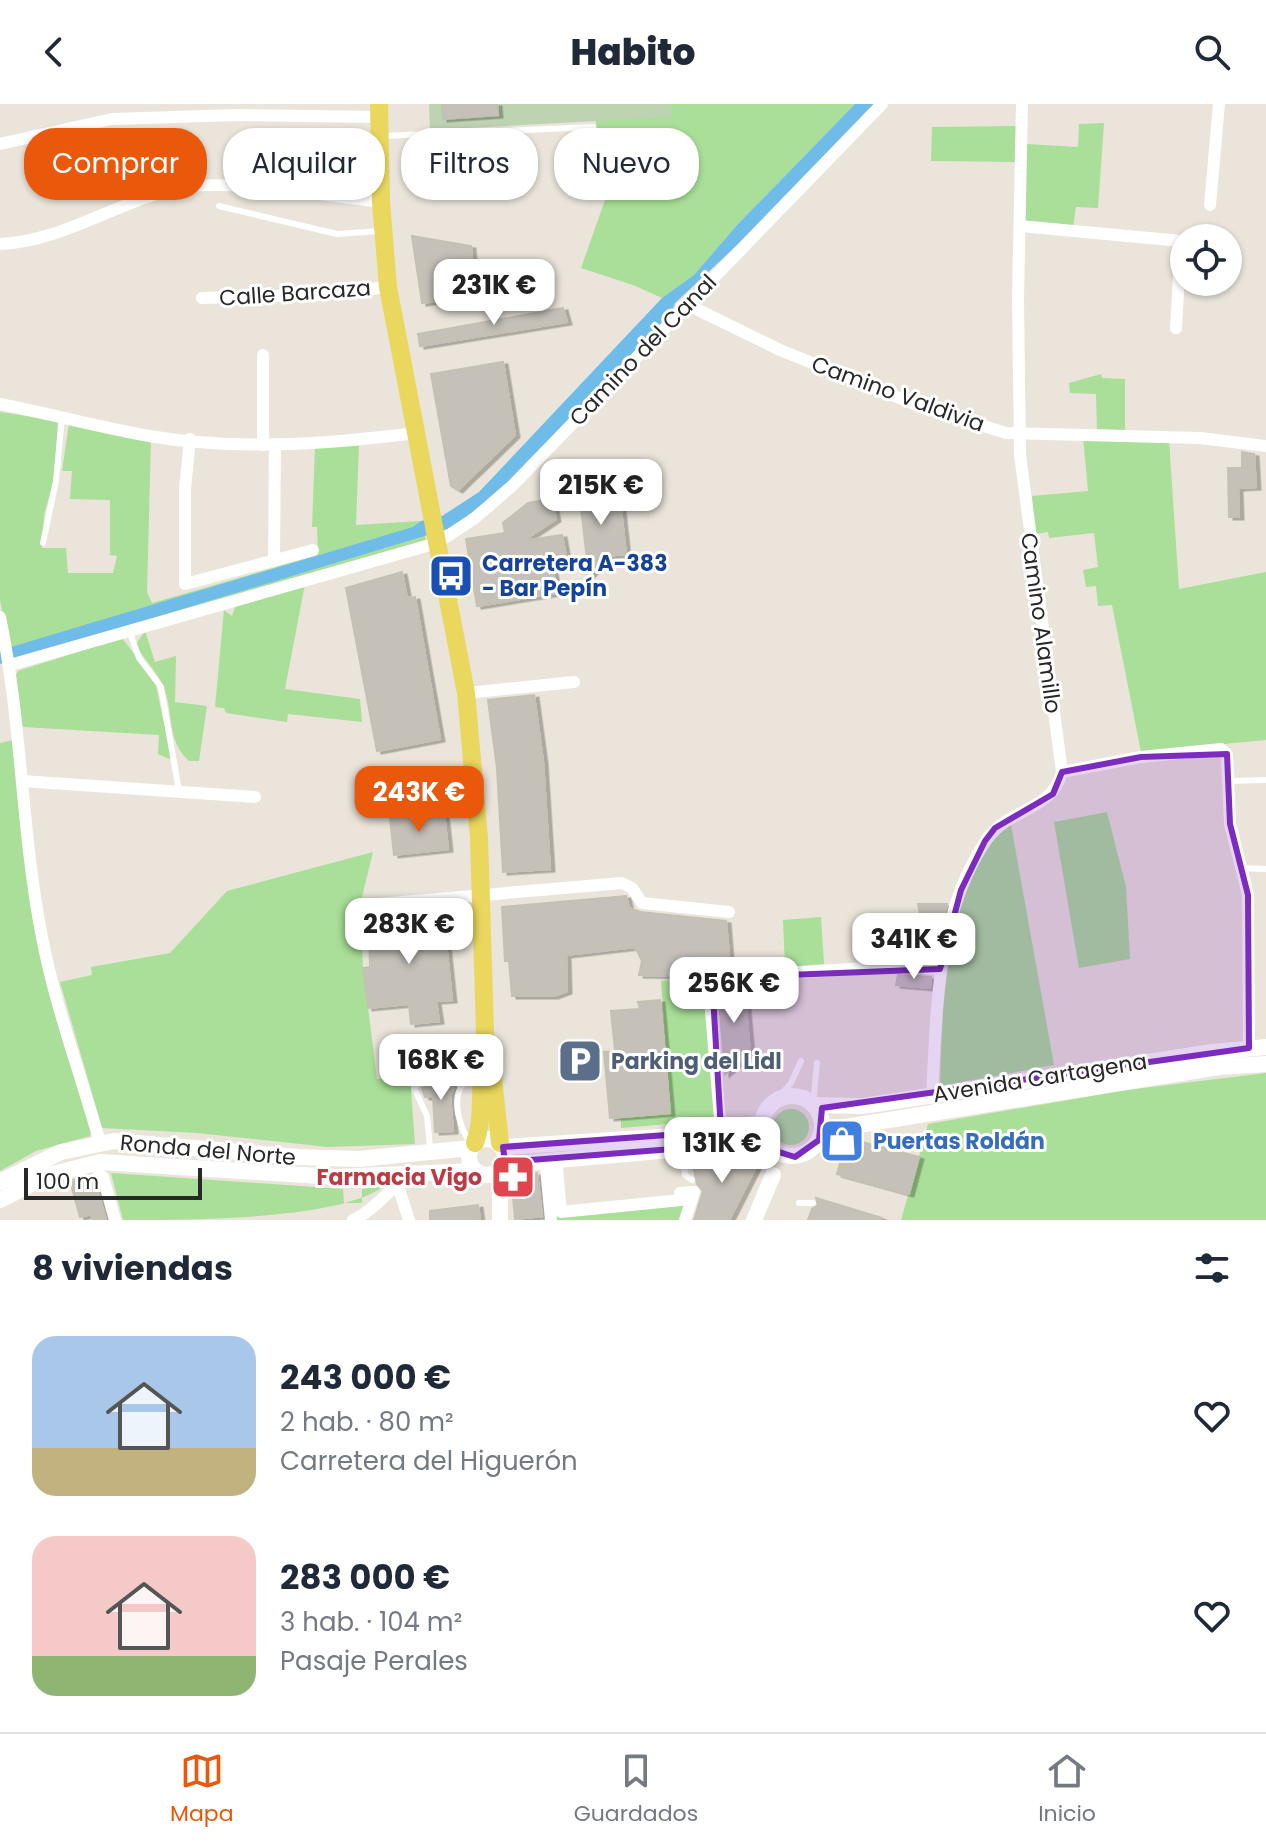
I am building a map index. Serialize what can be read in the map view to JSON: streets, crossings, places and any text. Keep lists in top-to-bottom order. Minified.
{"streets":{"main road":["Avenida Cartagena","Ronda del Norte"],"street":["Calle Barcaza","Camino del Canal","Camino Valdivia","Camino Alamillo"]},"crossings":[["Camino del Canal","Camino Valdivia"],["Camino Valdivia","Camino Alamillo"]],"places":{"bus stop":["Carretera A-383 - Bar Pepín"],"parking":["Parking del Lidl"],"shop":["Puertas Roldán"],"pharmacy":["Farmacia Vigo"]},"scale_bar":"100 m","page":{"header":"Habito","chip":["Comprar","Alquilar","Filtros","Nuevo"],"price":["231K €","215K €","243K €","283K €","341K €","256K €","168K €","131K €"],"scale":"100 m","heading":"8 viviendas","list":[{"name":"243 000 €","note":"2 hab. · 80 m² · Carretera del Higuerón"},{"name":"283 000 €","note":"3 hab. · 104 m² · Pasaje Perales"}],"tabs":["Mapa","Guardados","Inicio"]}}
